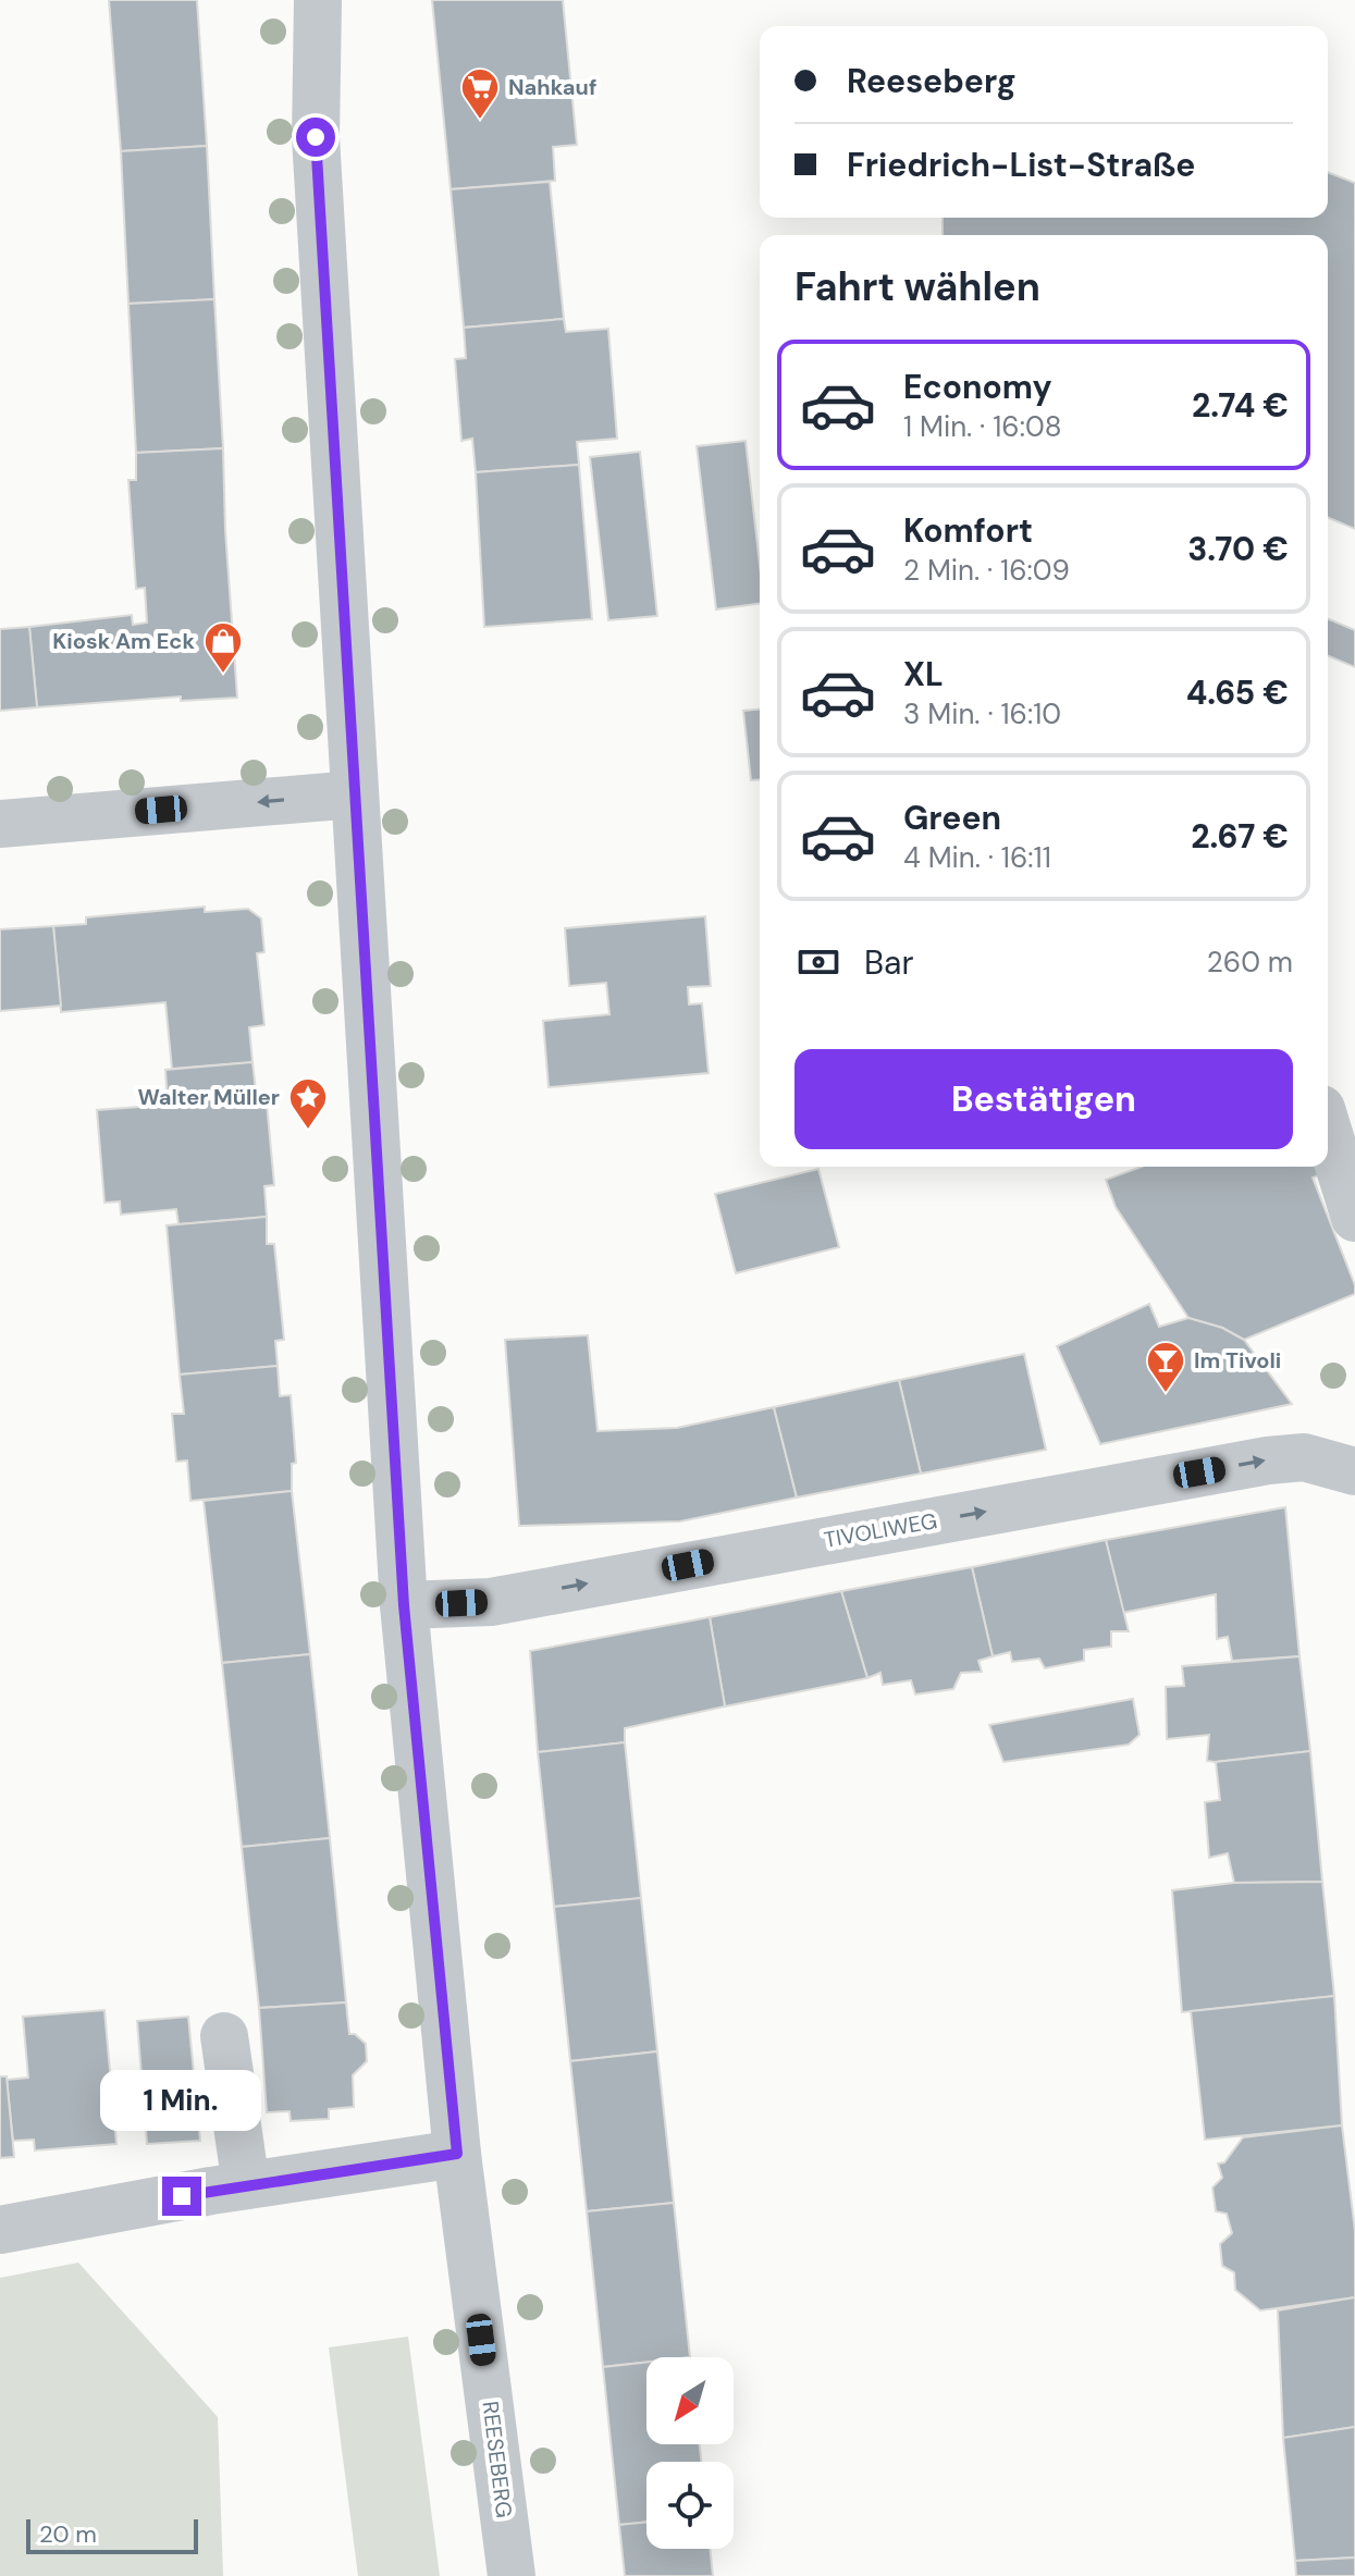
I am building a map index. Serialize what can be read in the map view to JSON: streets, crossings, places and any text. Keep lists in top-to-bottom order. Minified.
{"streets":{"street":["TIVOLIWEG","REESEBERG"]},"crossings":[["TIVOLIWEG","REESEBERG"]],"one_way":["TIVOLIWEG"],"places":{"supermarket":["Nahkauf"],"shop":["Kiosk Am Eck"],"place":["Walter Müller"],"bar":["Im Tivoli"]},"scale_bar":"20 m","north":"bottom left","page":{"banner":["Reeseberg","Friedrich-List-Straße"],"heading":"Fahrt wählen","list":[{"name":"Economy","note":"1 Min. · 16:08","value":"2.74 €"},{"name":"Komfort","note":"2 Min. · 16:09","value":"3.70 €"},{"name":"XL","note":"3 Min. · 16:10","value":"4.65 €"},{"name":"Green","note":"4 Min. · 16:11","value":"2.67 €"}],"pay":["Bar","260 m"],"buttons":"Bestätigen","bubble":"1 Min.","scale":"20 m"}}
